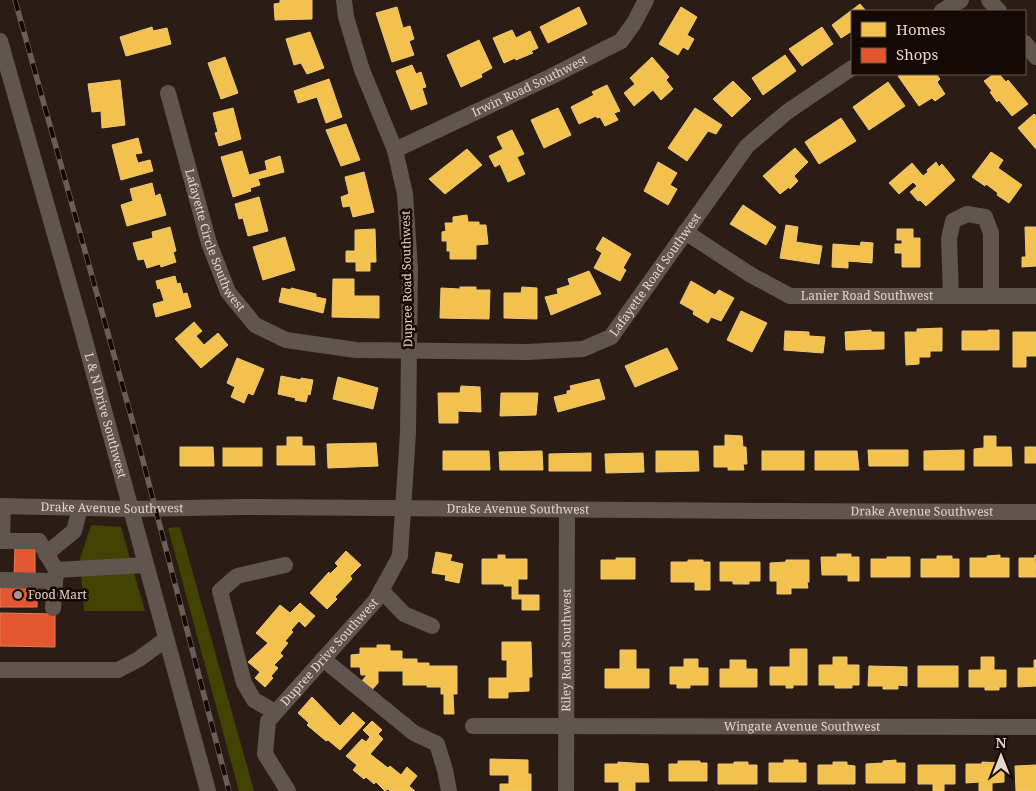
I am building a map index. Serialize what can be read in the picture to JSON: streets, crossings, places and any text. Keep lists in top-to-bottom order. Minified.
{"streets":{"street":["Irwin Road Southwest","Lafayette Circle Southwest","Lafayette Road Southwest","Dupree Road Southwest","Lanier Road Southwest","L & N Drive Southwest","Drake Avenue Southwest","Riley Road Southwest","Dupree Drive Southwest","Wingate Avenue Southwest"]},"crossings":[["Irwin Road Southwest","Dupree Road Southwest"],["Lafayette Circle Southwest","Lafayette Road Southwest"],["Lafayette Road Southwest","Dupree Road Southwest"],["Lafayette Road Southwest","Lanier Road Southwest"],["Dupree Road Southwest","Drake Avenue Southwest"],["Dupree Road Southwest","Dupree Drive Southwest"],["L & N Drive Southwest","Drake Avenue Southwest"],["Drake Avenue Southwest","Riley Road Southwest"],["Drake Avenue Southwest","Dupree Drive Southwest"],["Riley Road Southwest","Wingate Avenue Southwest"]],"places":["Food Mart"],"legend":["Homes","Shops"],"north":"top"}
